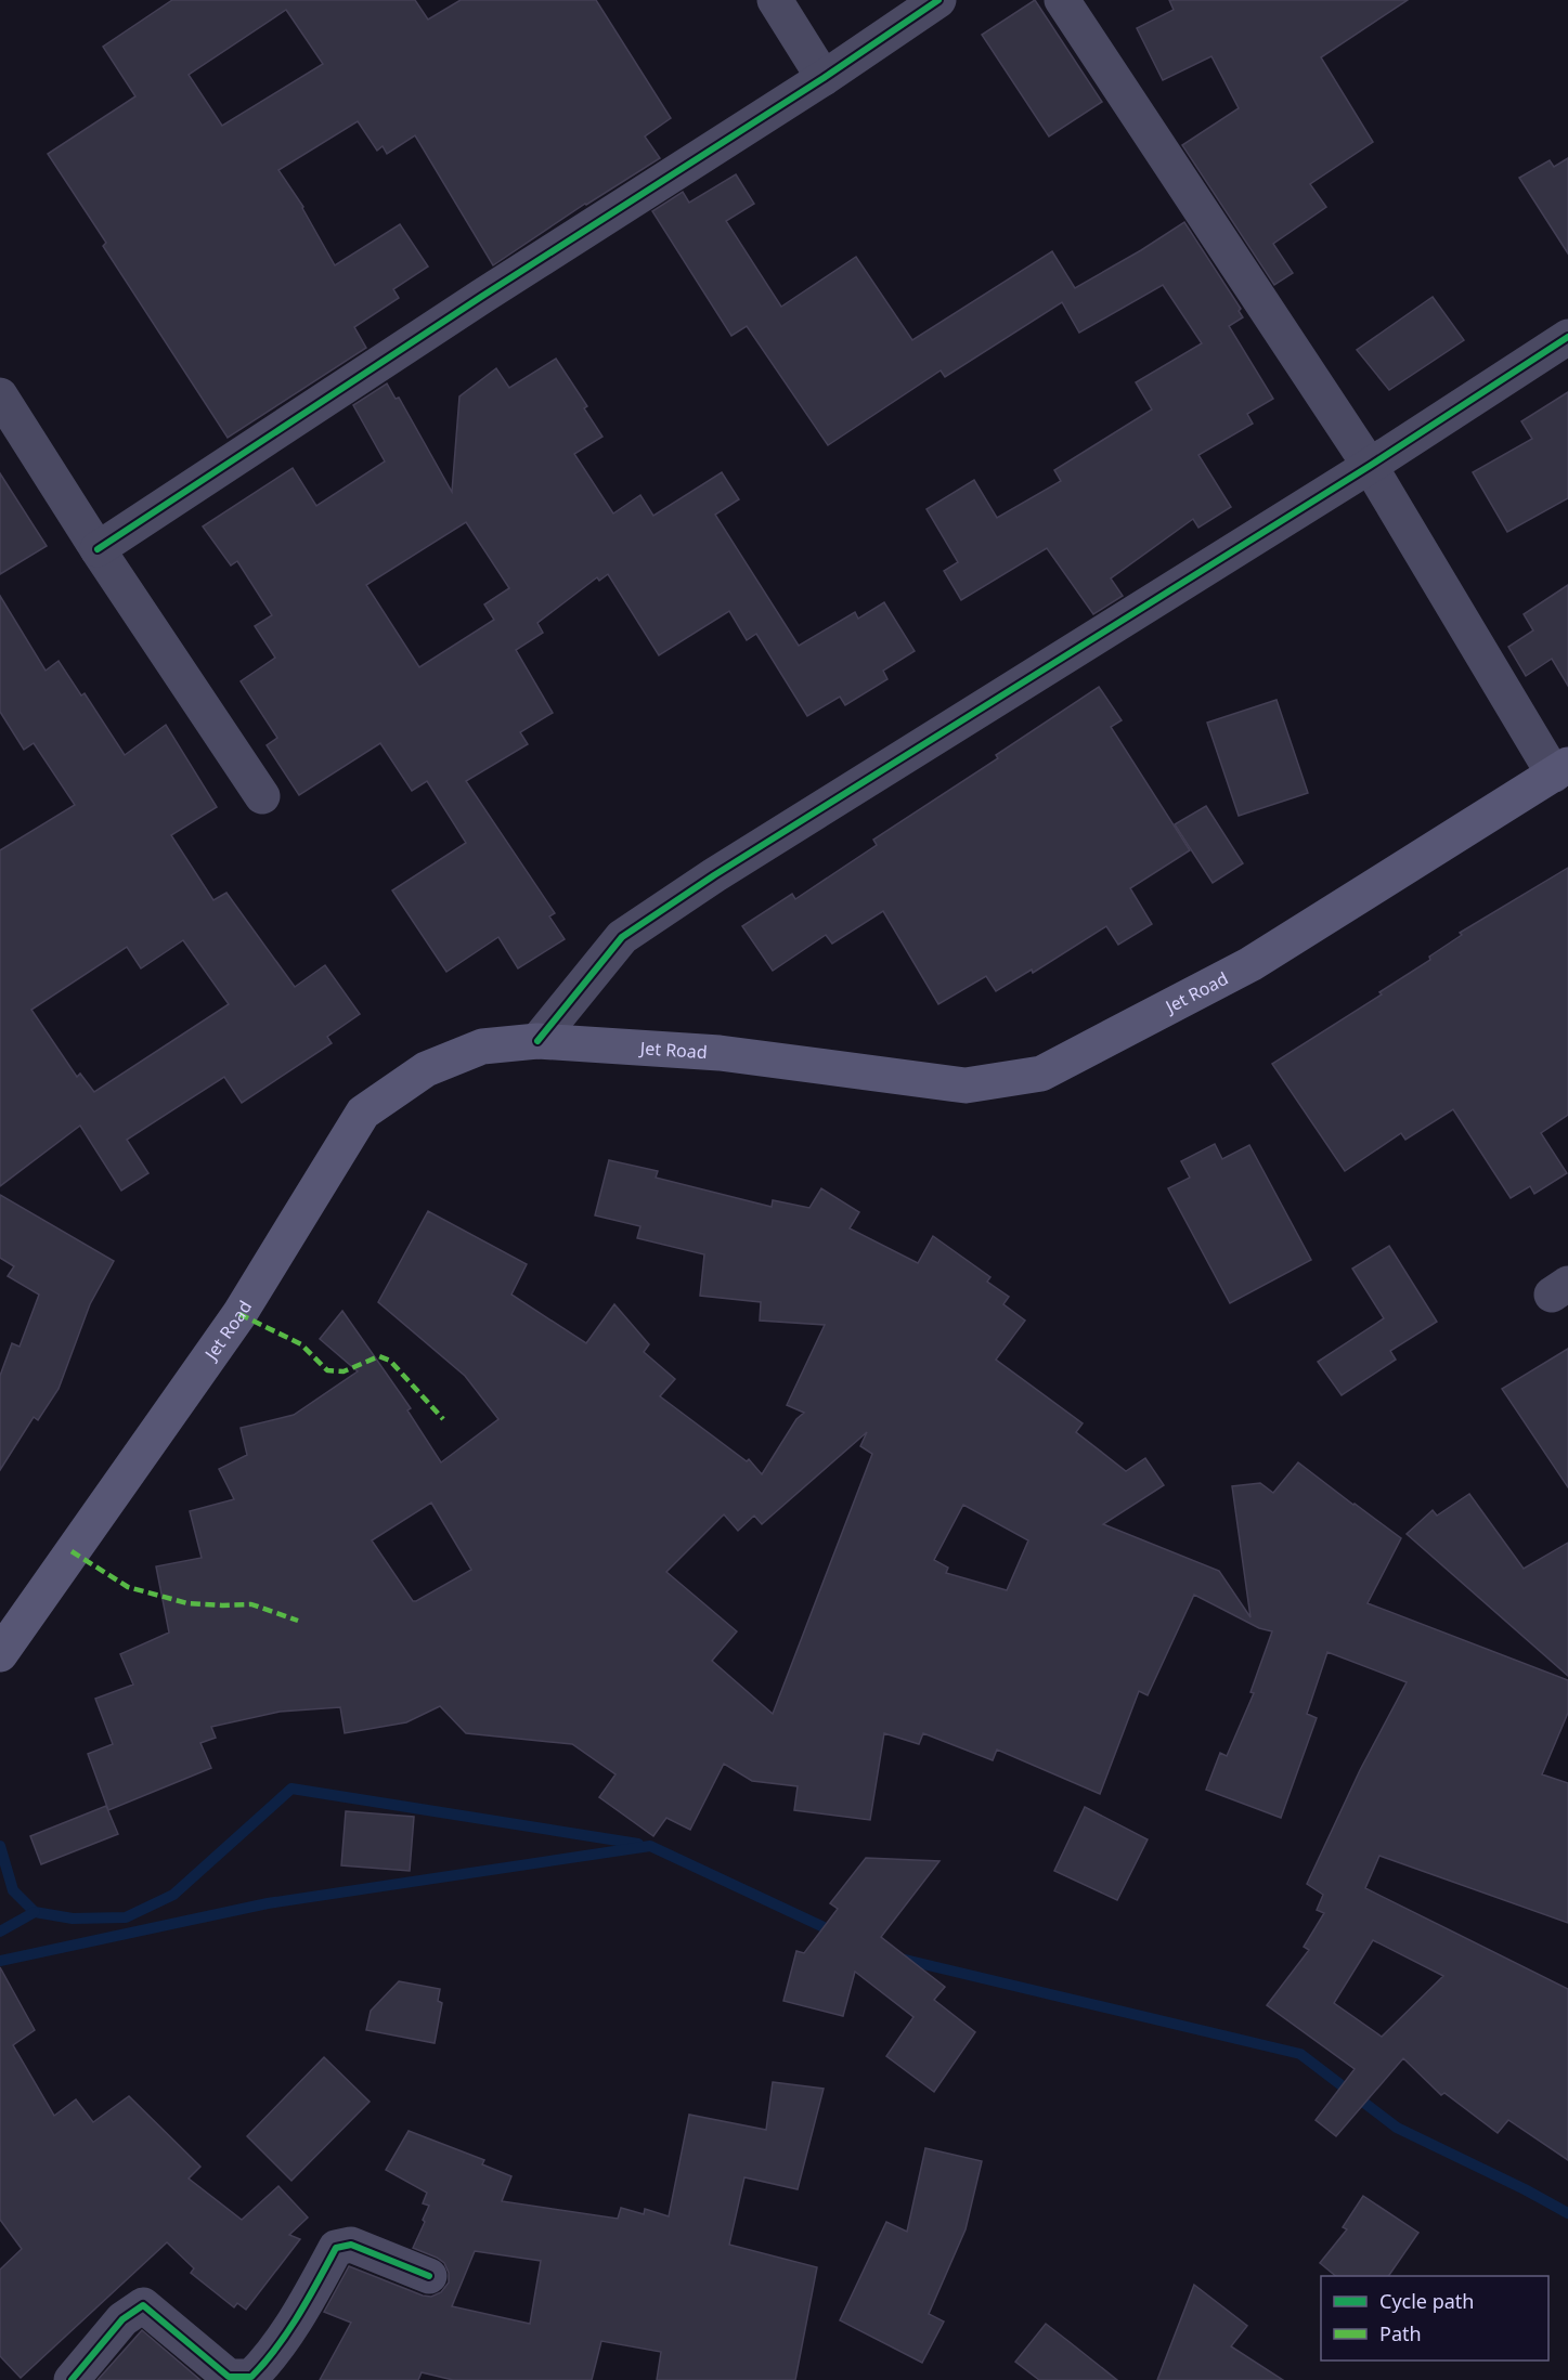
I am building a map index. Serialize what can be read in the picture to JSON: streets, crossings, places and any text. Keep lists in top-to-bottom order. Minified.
{"streets":{"main road":["Jet Road"]},"legend":["Cycle path","Path"]}
